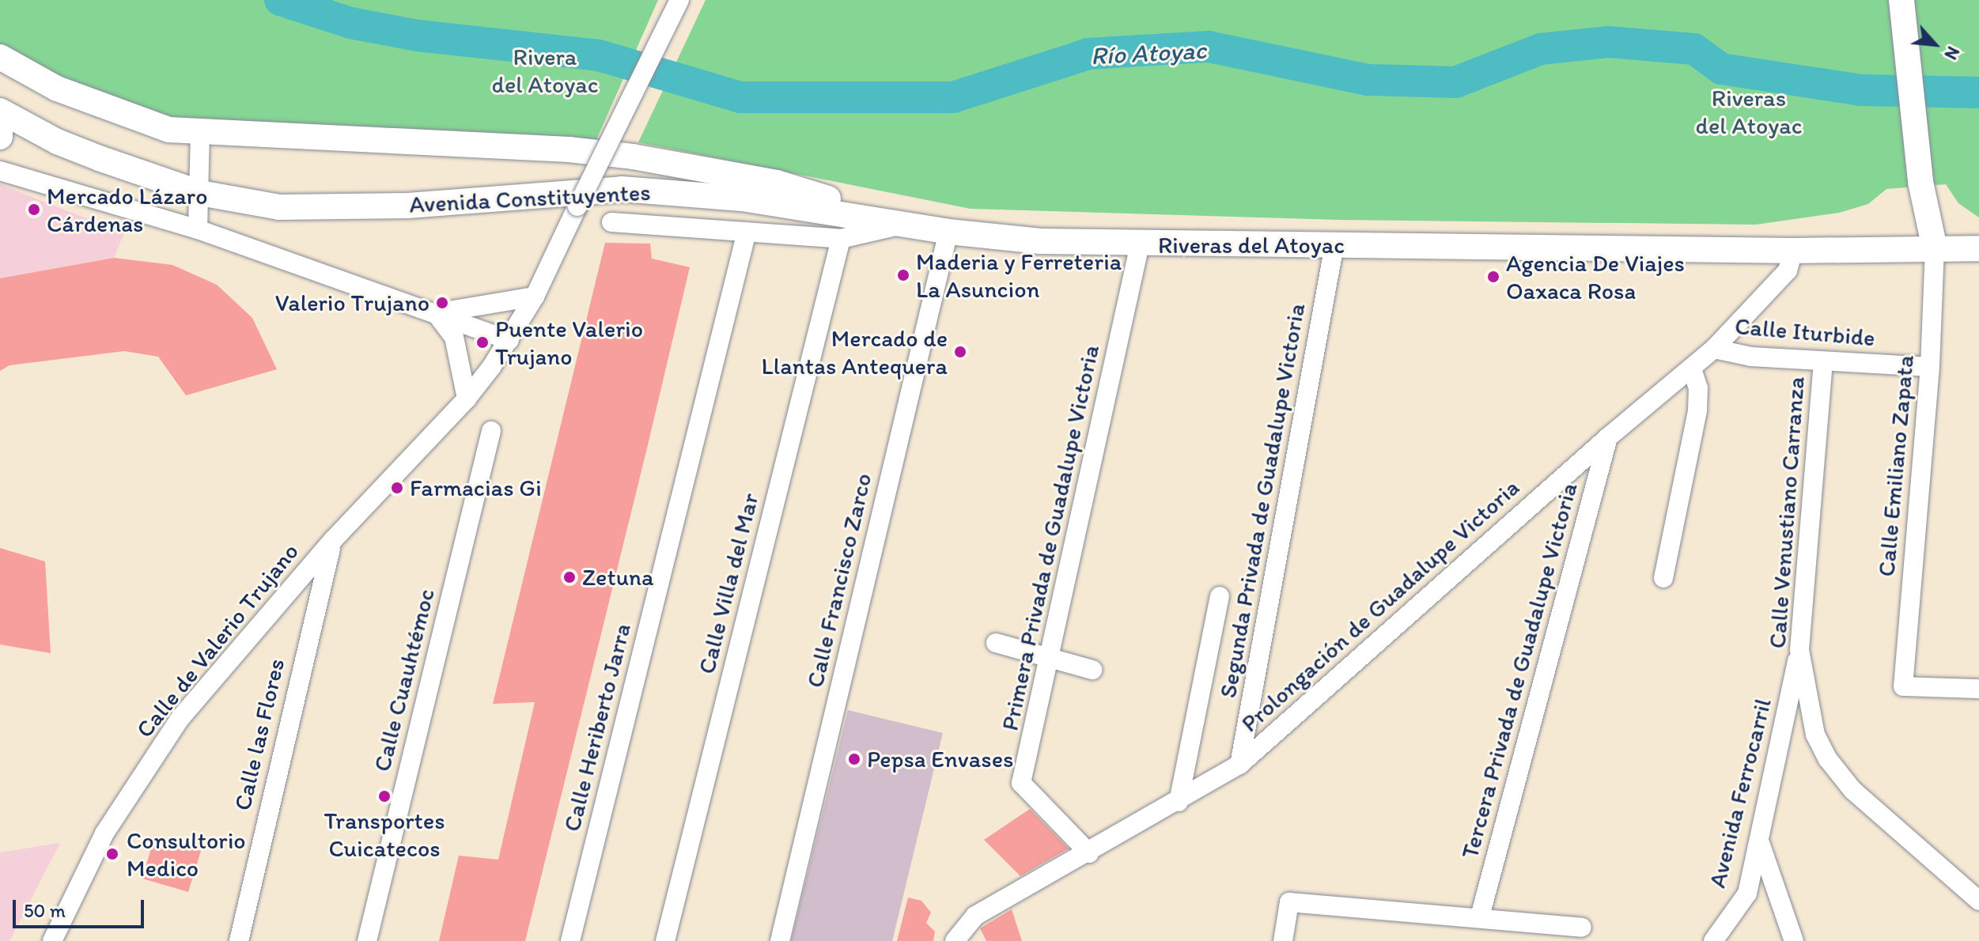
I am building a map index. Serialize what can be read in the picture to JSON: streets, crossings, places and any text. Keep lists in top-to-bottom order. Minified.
{"streets":{"main road":["Avenida Constituyentes","Riveras del Atoyac"],"street":["Calle Iturbide","Calle Emiliano Zapata","Segunda Privada de Guadalupe Victoria","Calle Venustiano Carranza","Primera Privada de Guadalupe Victoria","Calle Francisco Zarco","Calle Villa del Mar","Prolongación de Guadalupe Victoria","Calle de Valerio Trujano","Tercera Privada de Guadalupe Victoria","Calle Cuauhtémoc","Calle Heriberto Jarra","Calle las Flores","Avenida Ferrocarril"]},"crossings":[["Avenida Constituyentes","Riveras del Atoyac"],["Riveras del Atoyac","Calle Emiliano Zapata"],["Riveras del Atoyac","Segunda Privada de Guadalupe Victoria"],["Riveras del Atoyac","Primera Privada de Guadalupe Victoria"],["Riveras del Atoyac","Calle Francisco Zarco"],["Riveras del Atoyac","Prolongación de Guadalupe Victoria"],["Calle Iturbide","Calle Emiliano Zapata"],["Calle Iturbide","Calle Venustiano Carranza"],["Calle Iturbide","Prolongación de Guadalupe Victoria"],["Segunda Privada de Guadalupe Victoria","Prolongación de Guadalupe Victoria"],["Calle Venustiano Carranza","Avenida Ferrocarril"],["Primera Privada de Guadalupe Victoria","Prolongación de Guadalupe Victoria"],["Prolongación de Guadalupe Victoria","Tercera Privada de Guadalupe Victoria"],["Calle de Valerio Trujano","Calle las Flores"]],"water":["Río Atoyac"],"parks":["Rivera del Atoyac","Riveras del Atoyac"],"places":["Mercado Lázaro Cárdenas","Maderia y Ferreteria La Asuncion","Agencia De Viajes Oaxaca Rosa","Valerio Trujano","Puente Valerio Trujano","Mercado de Llantas Antequera","Farmacias Gi","Zetuna","Pepsa Envases","Transportes Cuicatecos","Consultorio Medico"],"scale_bar":"50 m","north":"bottom right"}
